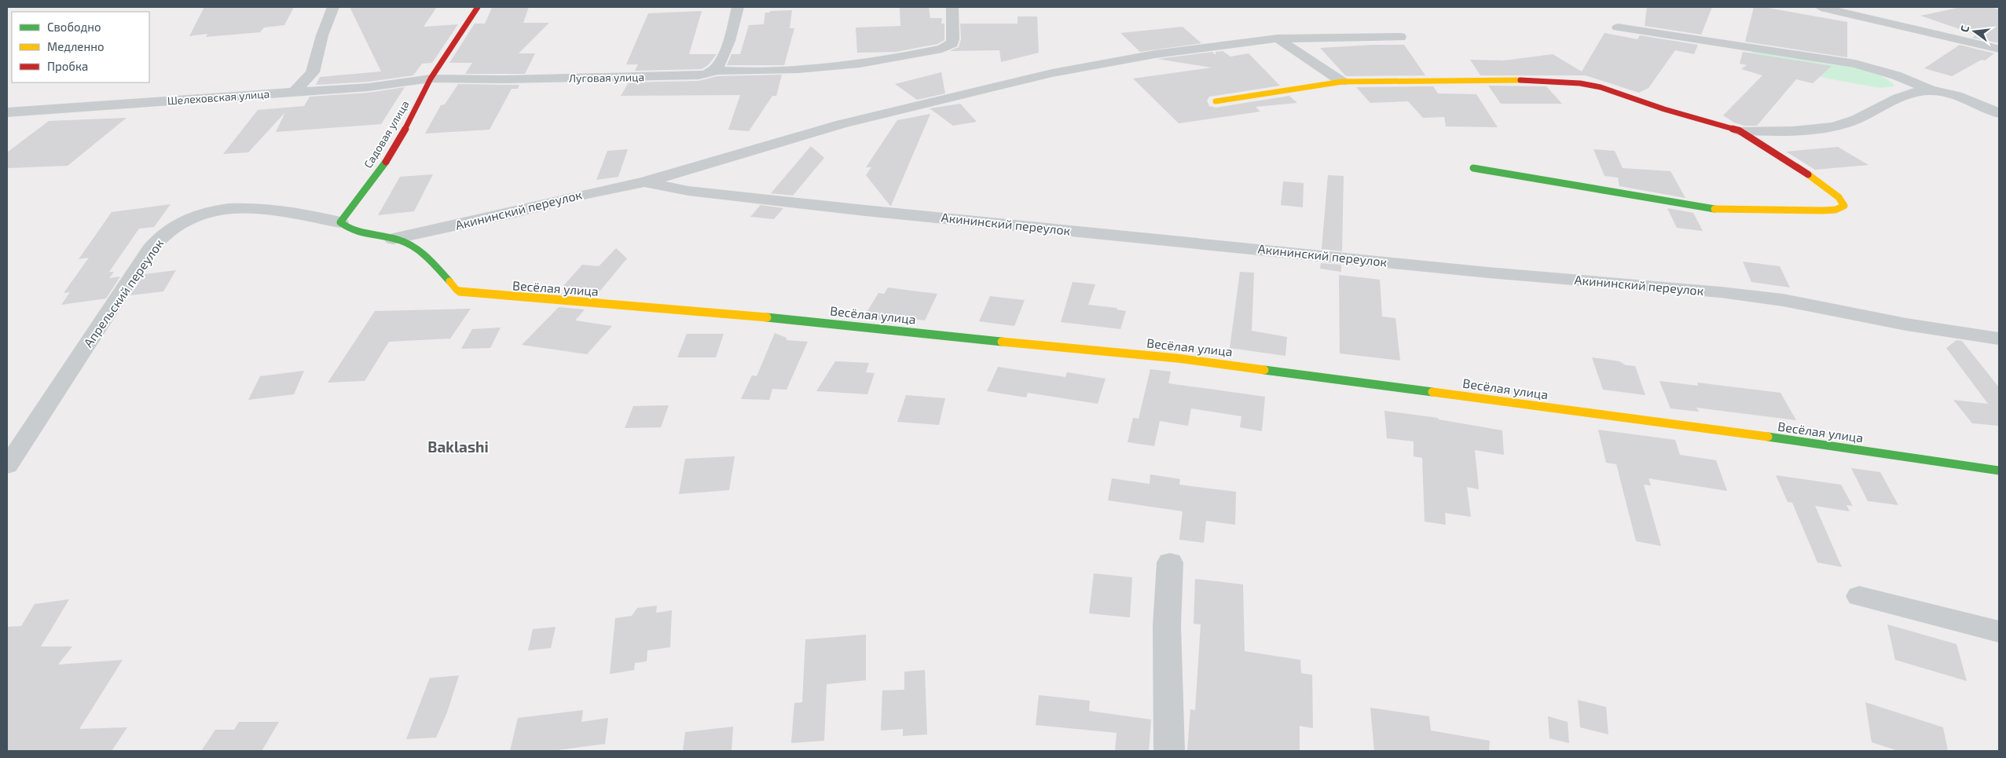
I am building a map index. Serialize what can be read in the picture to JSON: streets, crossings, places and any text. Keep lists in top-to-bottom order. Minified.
{"streets":{"street":["Луговая улица","Шелеховская улица","Садовая улица","Акининский переулок","Весёлая улица","Апрельский переулок"]},"crossings":[["Луговая улица","Шелеховская улица"],["Луговая улица","Садовая улица"],["Шелеховская улица","Садовая улица"],["Садовая улица","Апрельский переулок"],["Акининский переулок","Весёлая улица"]],"districts":["Baklashi"],"legend":["Свободно","Медленно","Пробка"],"north":"left"}
